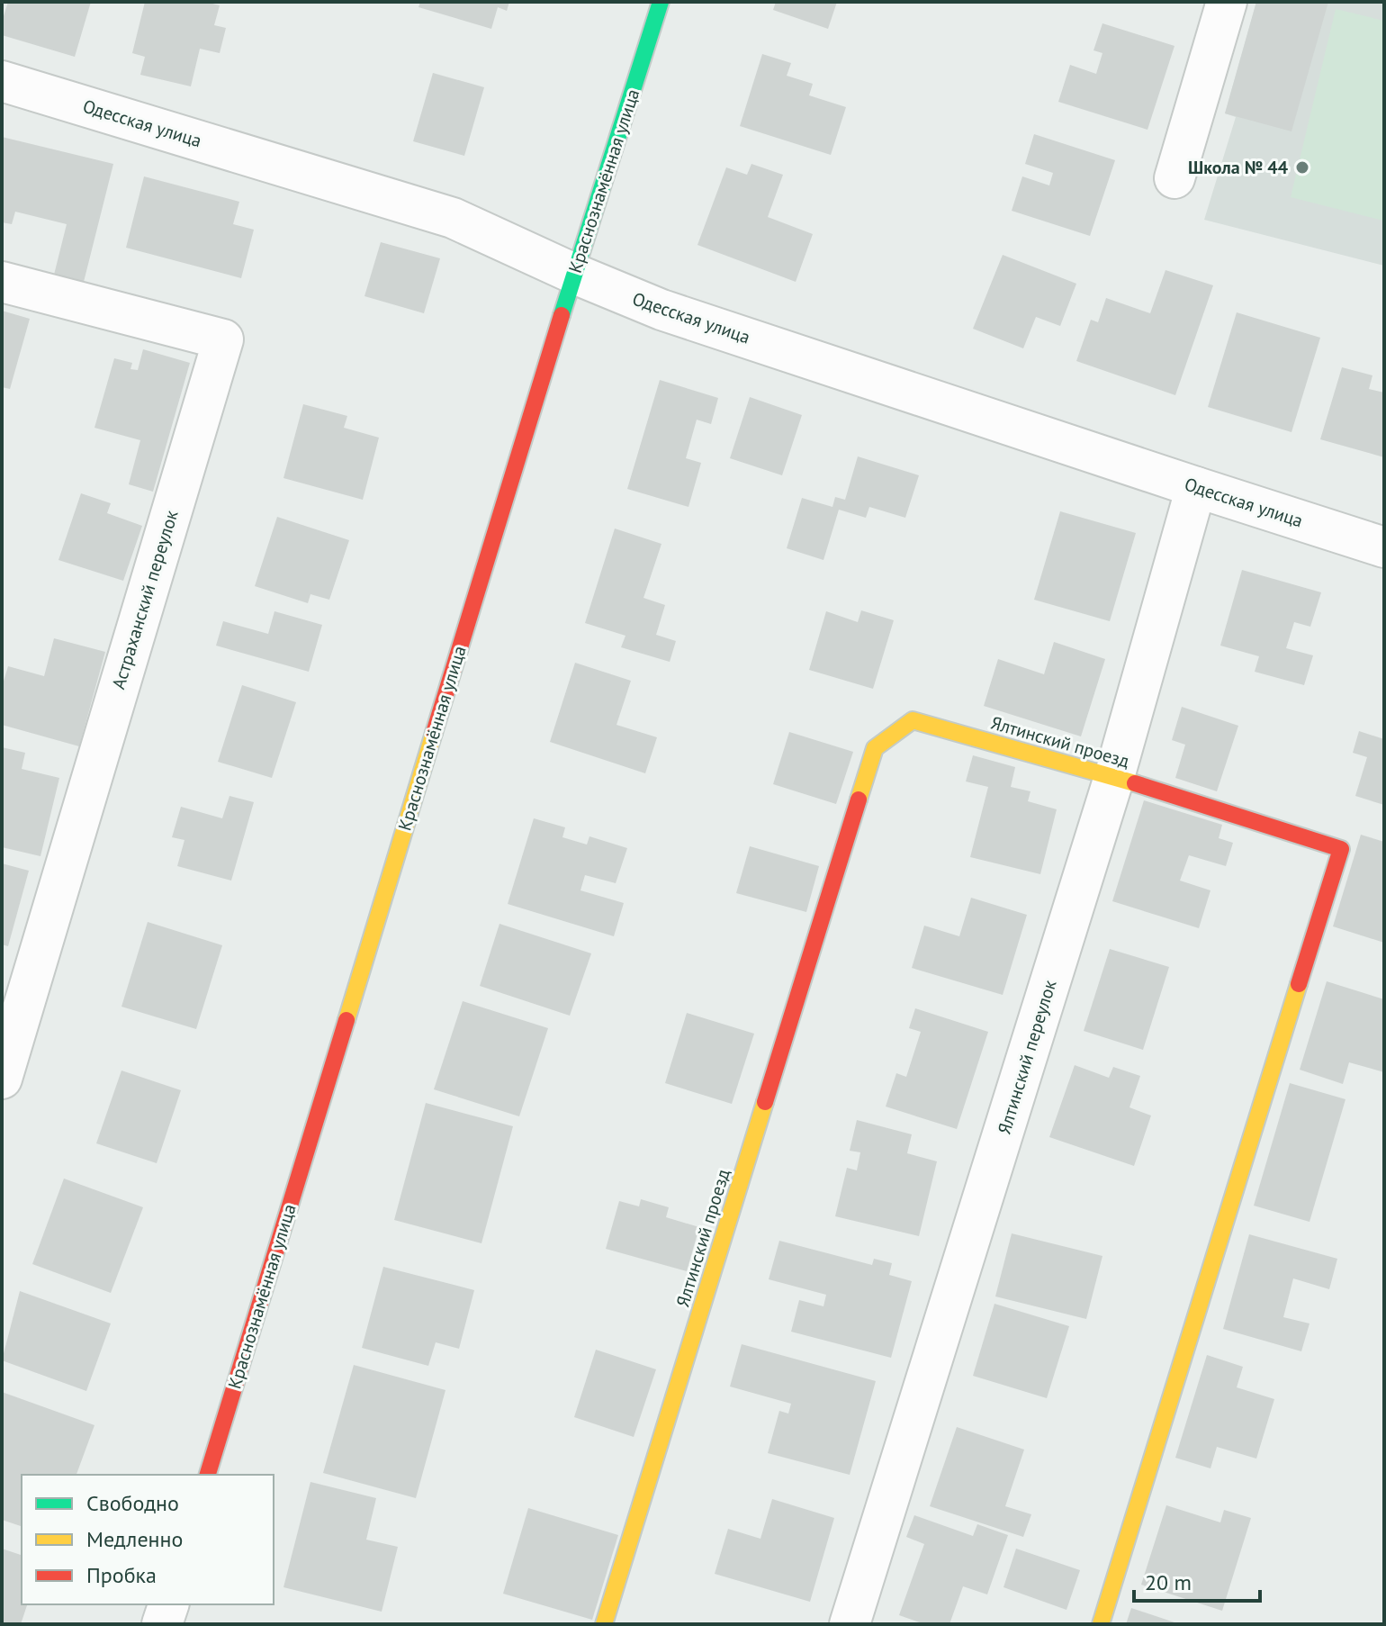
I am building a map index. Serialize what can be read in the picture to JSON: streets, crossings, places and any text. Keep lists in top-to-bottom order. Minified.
{"streets":{"street":["Одесская улица","Краснознамённая улица","Астраханский переулок","Ялтинский проезд","Ялтинский переулок"]},"crossings":[["Одесская улица","Краснознамённая улица"],["Одесская улица","Ялтинский переулок"],["Ялтинский проезд","Ялтинский переулок"]],"places":["Школа № 44"],"legend":["Свободно","Медленно","Пробка"],"scale_bar":"20 m"}
